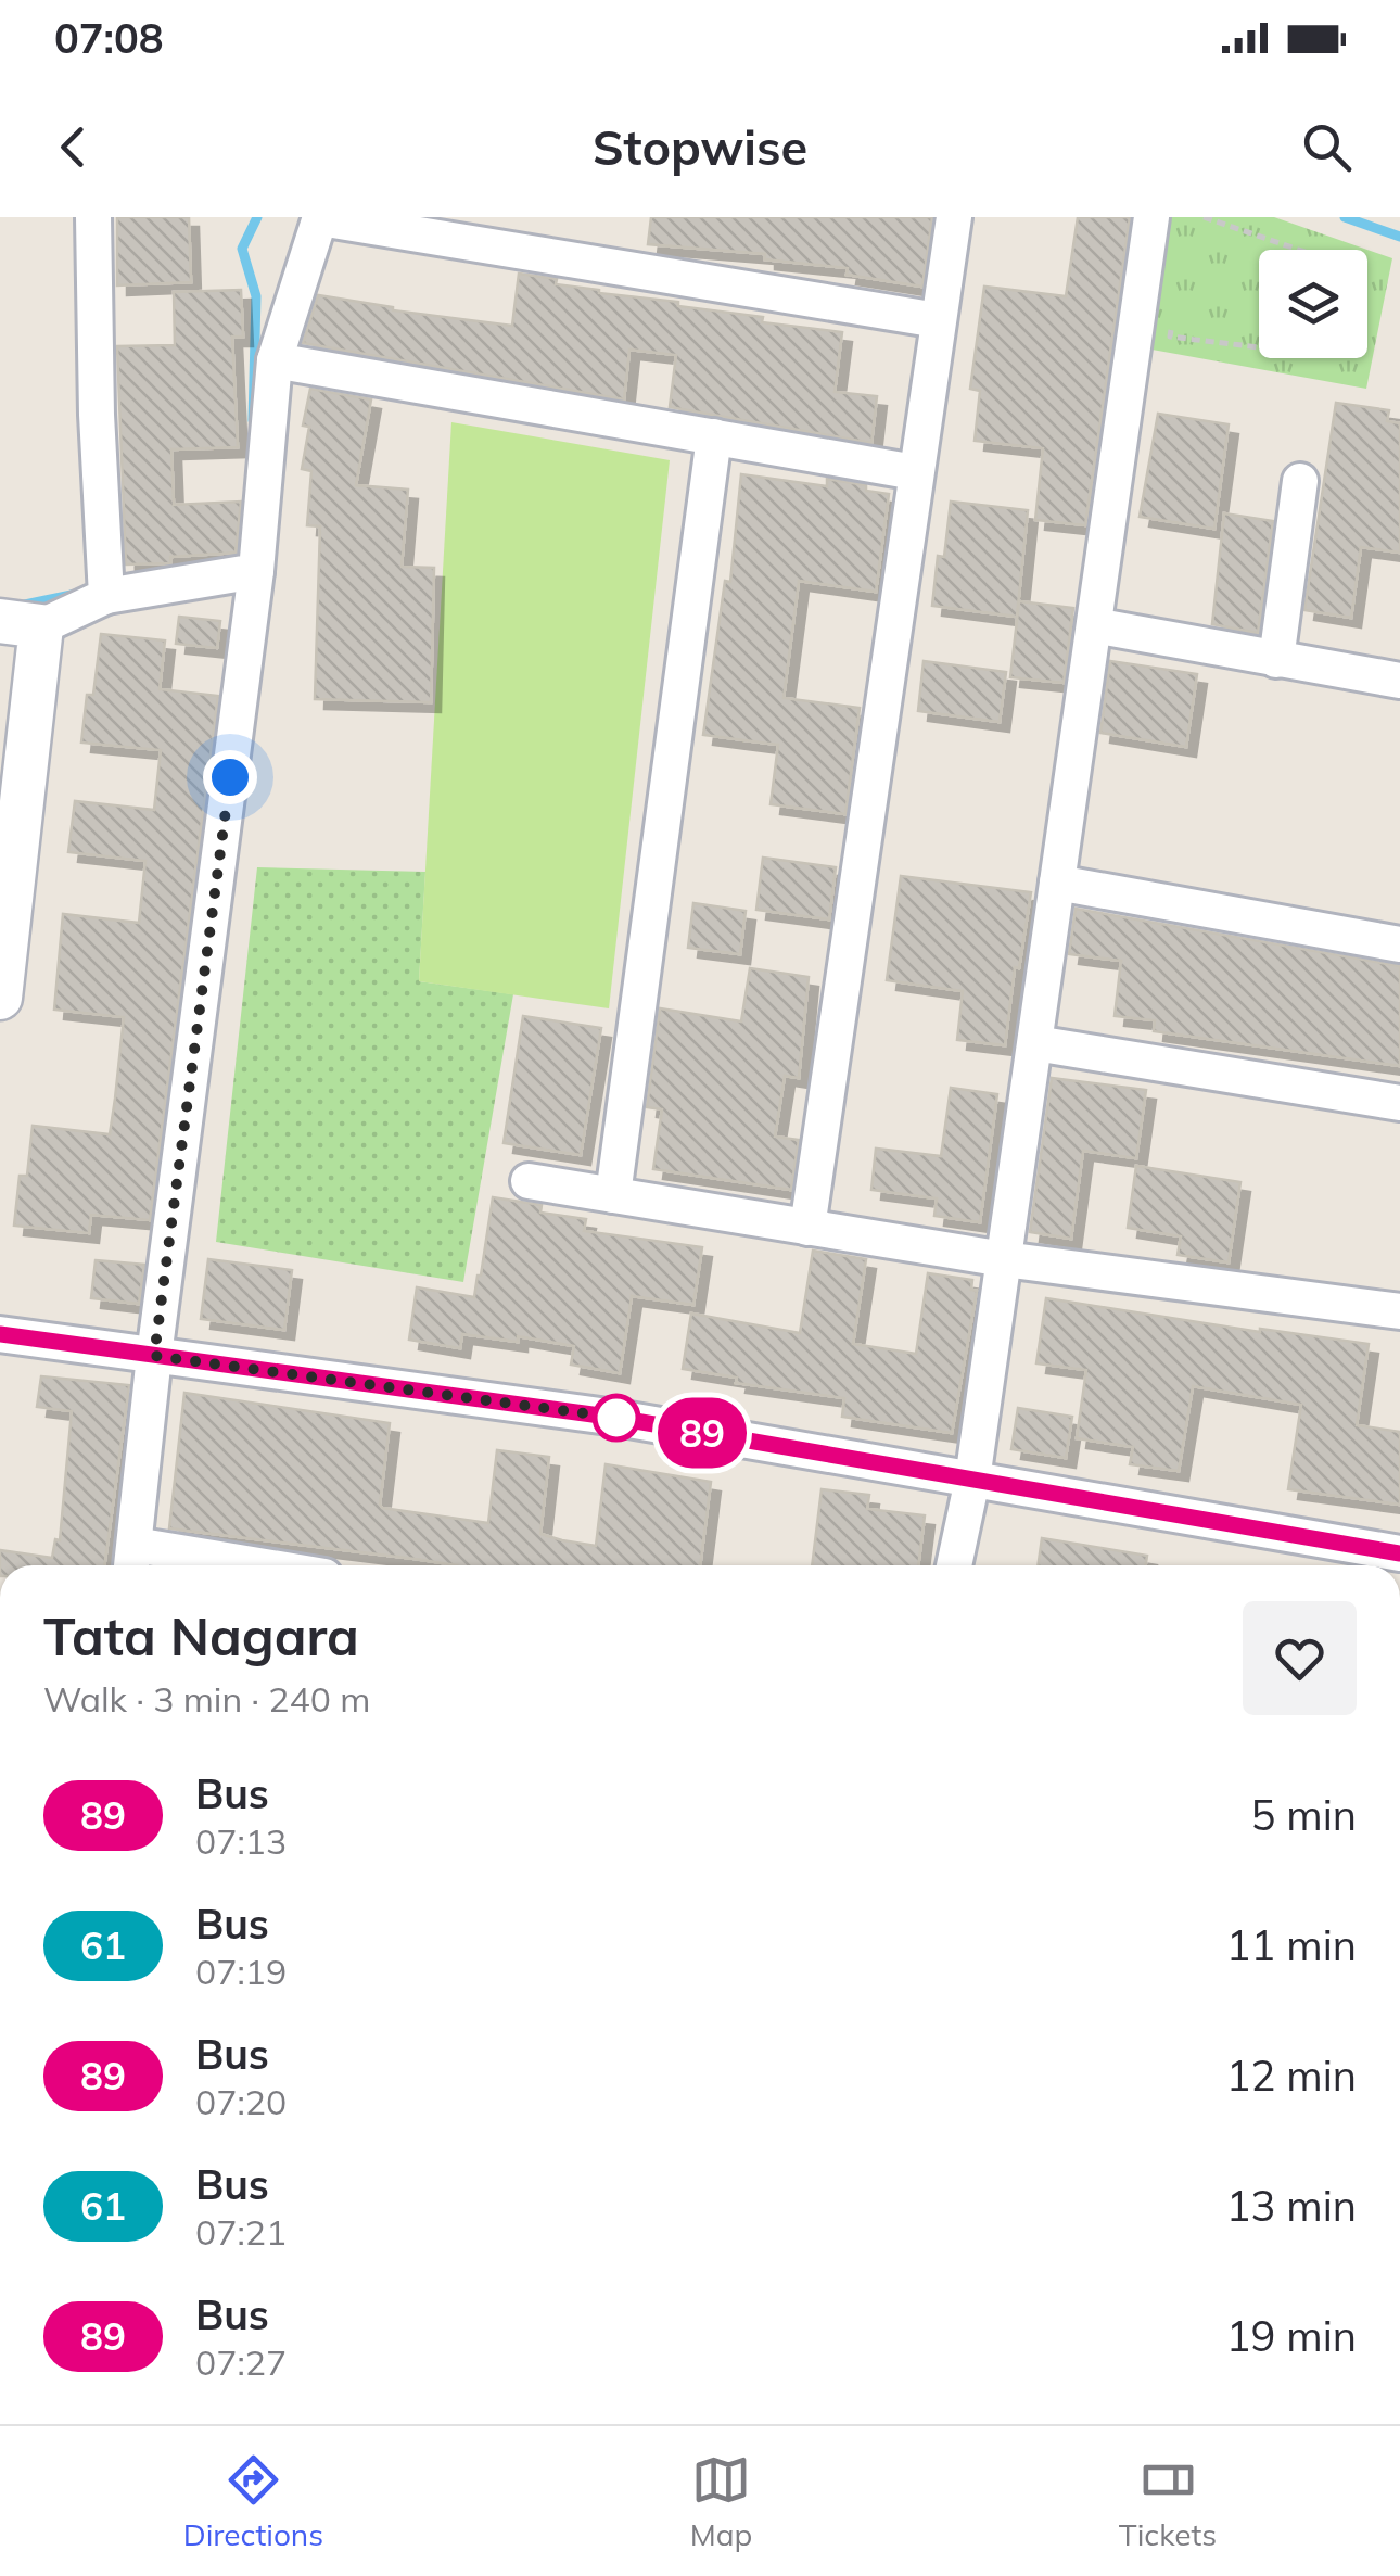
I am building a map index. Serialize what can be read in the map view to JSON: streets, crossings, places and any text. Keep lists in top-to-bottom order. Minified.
{"lines":["bus line 89"],"page":{"status":"07:08","header":"Stopwise","on_map":"89","heading":["Tata Nagara","Walk · 3 min · 240 m"],"list":[{"mark":"89","name":"Bus","note":"07:13","value":"5 min"},{"mark":"61","name":"Bus","note":"07:19","value":"11 min"},{"mark":"89","name":"Bus","note":"07:20","value":"12 min"},{"mark":"61","name":"Bus","note":"07:21","value":"13 min"},{"mark":"89","name":"Bus","note":"07:27","value":"19 min"}],"tabs":["Directions","Map","Tickets"]}}
